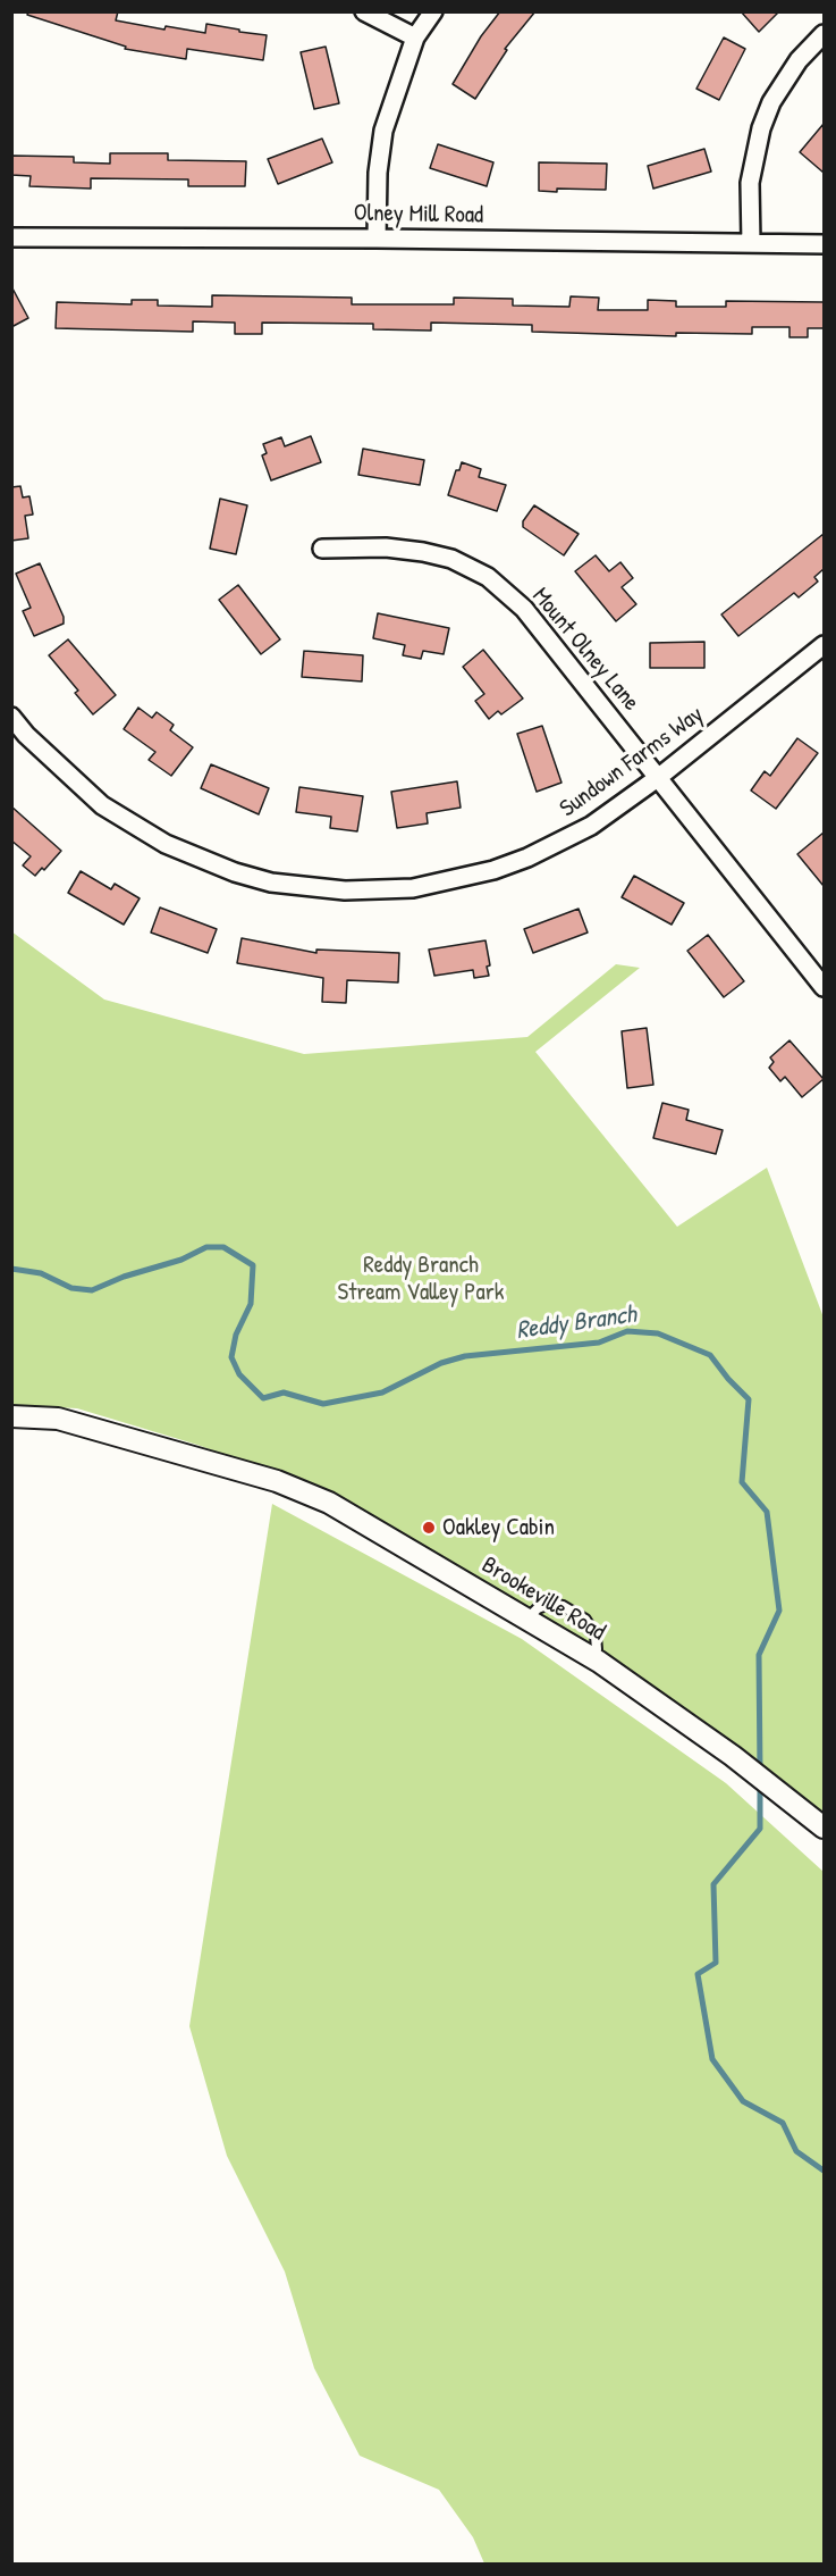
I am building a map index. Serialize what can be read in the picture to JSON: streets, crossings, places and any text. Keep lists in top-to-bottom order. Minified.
{"streets":{"street":["Olney Mill Road","Mount Olney Lane","Sundown Farms Way","Brookeville Road"]},"crossings":[["Mount Olney Lane","Sundown Farms Way"]],"water":["Reddy Branch"],"parks":["Reddy Branch Stream Valley Park"],"places":["Oakley Cabin"]}
